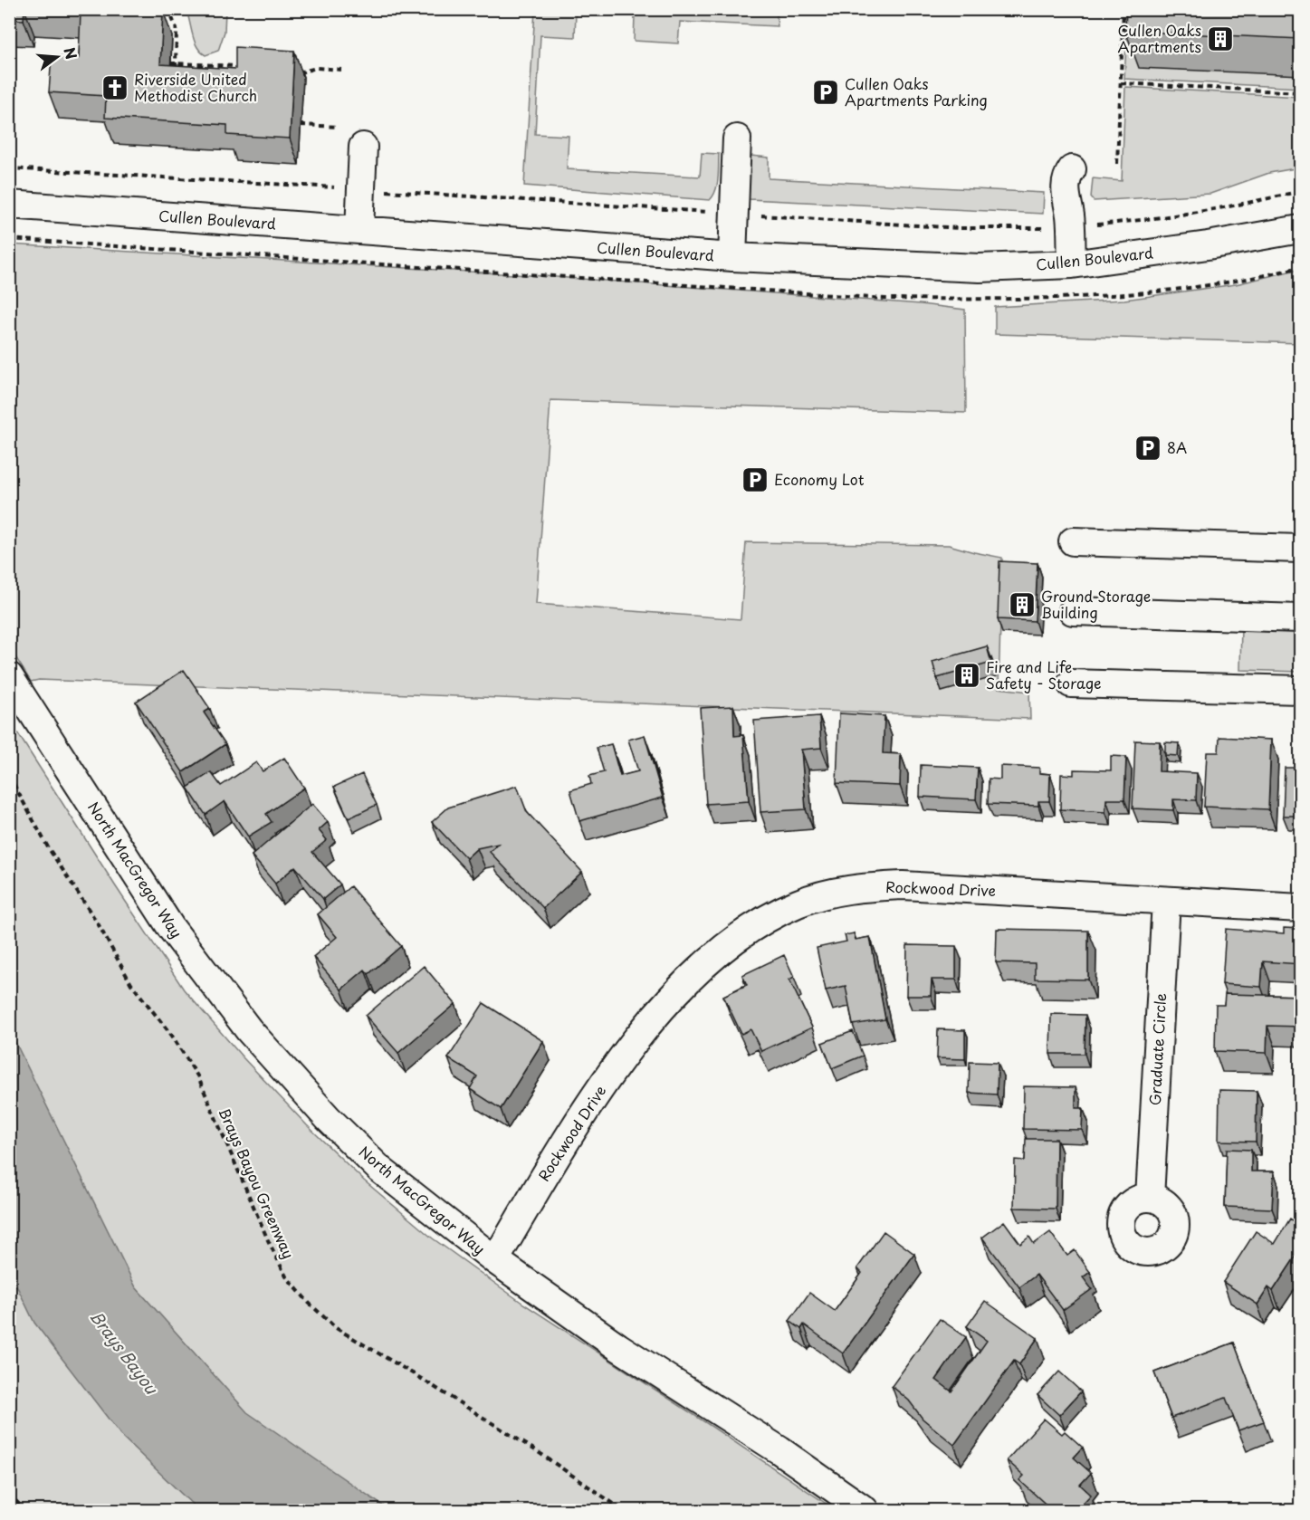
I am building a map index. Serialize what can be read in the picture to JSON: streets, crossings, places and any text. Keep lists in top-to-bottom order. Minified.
{"streets":{"street":["Cullen Boulevard","North MacGregor Way","Rockwood Drive","Graduate Circle"],"path":["Brays Bayou Greenway"]},"crossings":[["North MacGregor Way","Rockwood Drive"],["Rockwood Drive","Graduate Circle"]],"water":["Brays Bayou"],"places":{"building":["Cullen Oaks Apartments","Ground Storage Building","Fire and Life Safety - Storage"],"church":["Riverside United Methodist Church"],"parking":["Cullen Oaks Apartments Parking","8A","Economy Lot"]},"north":"right"}
